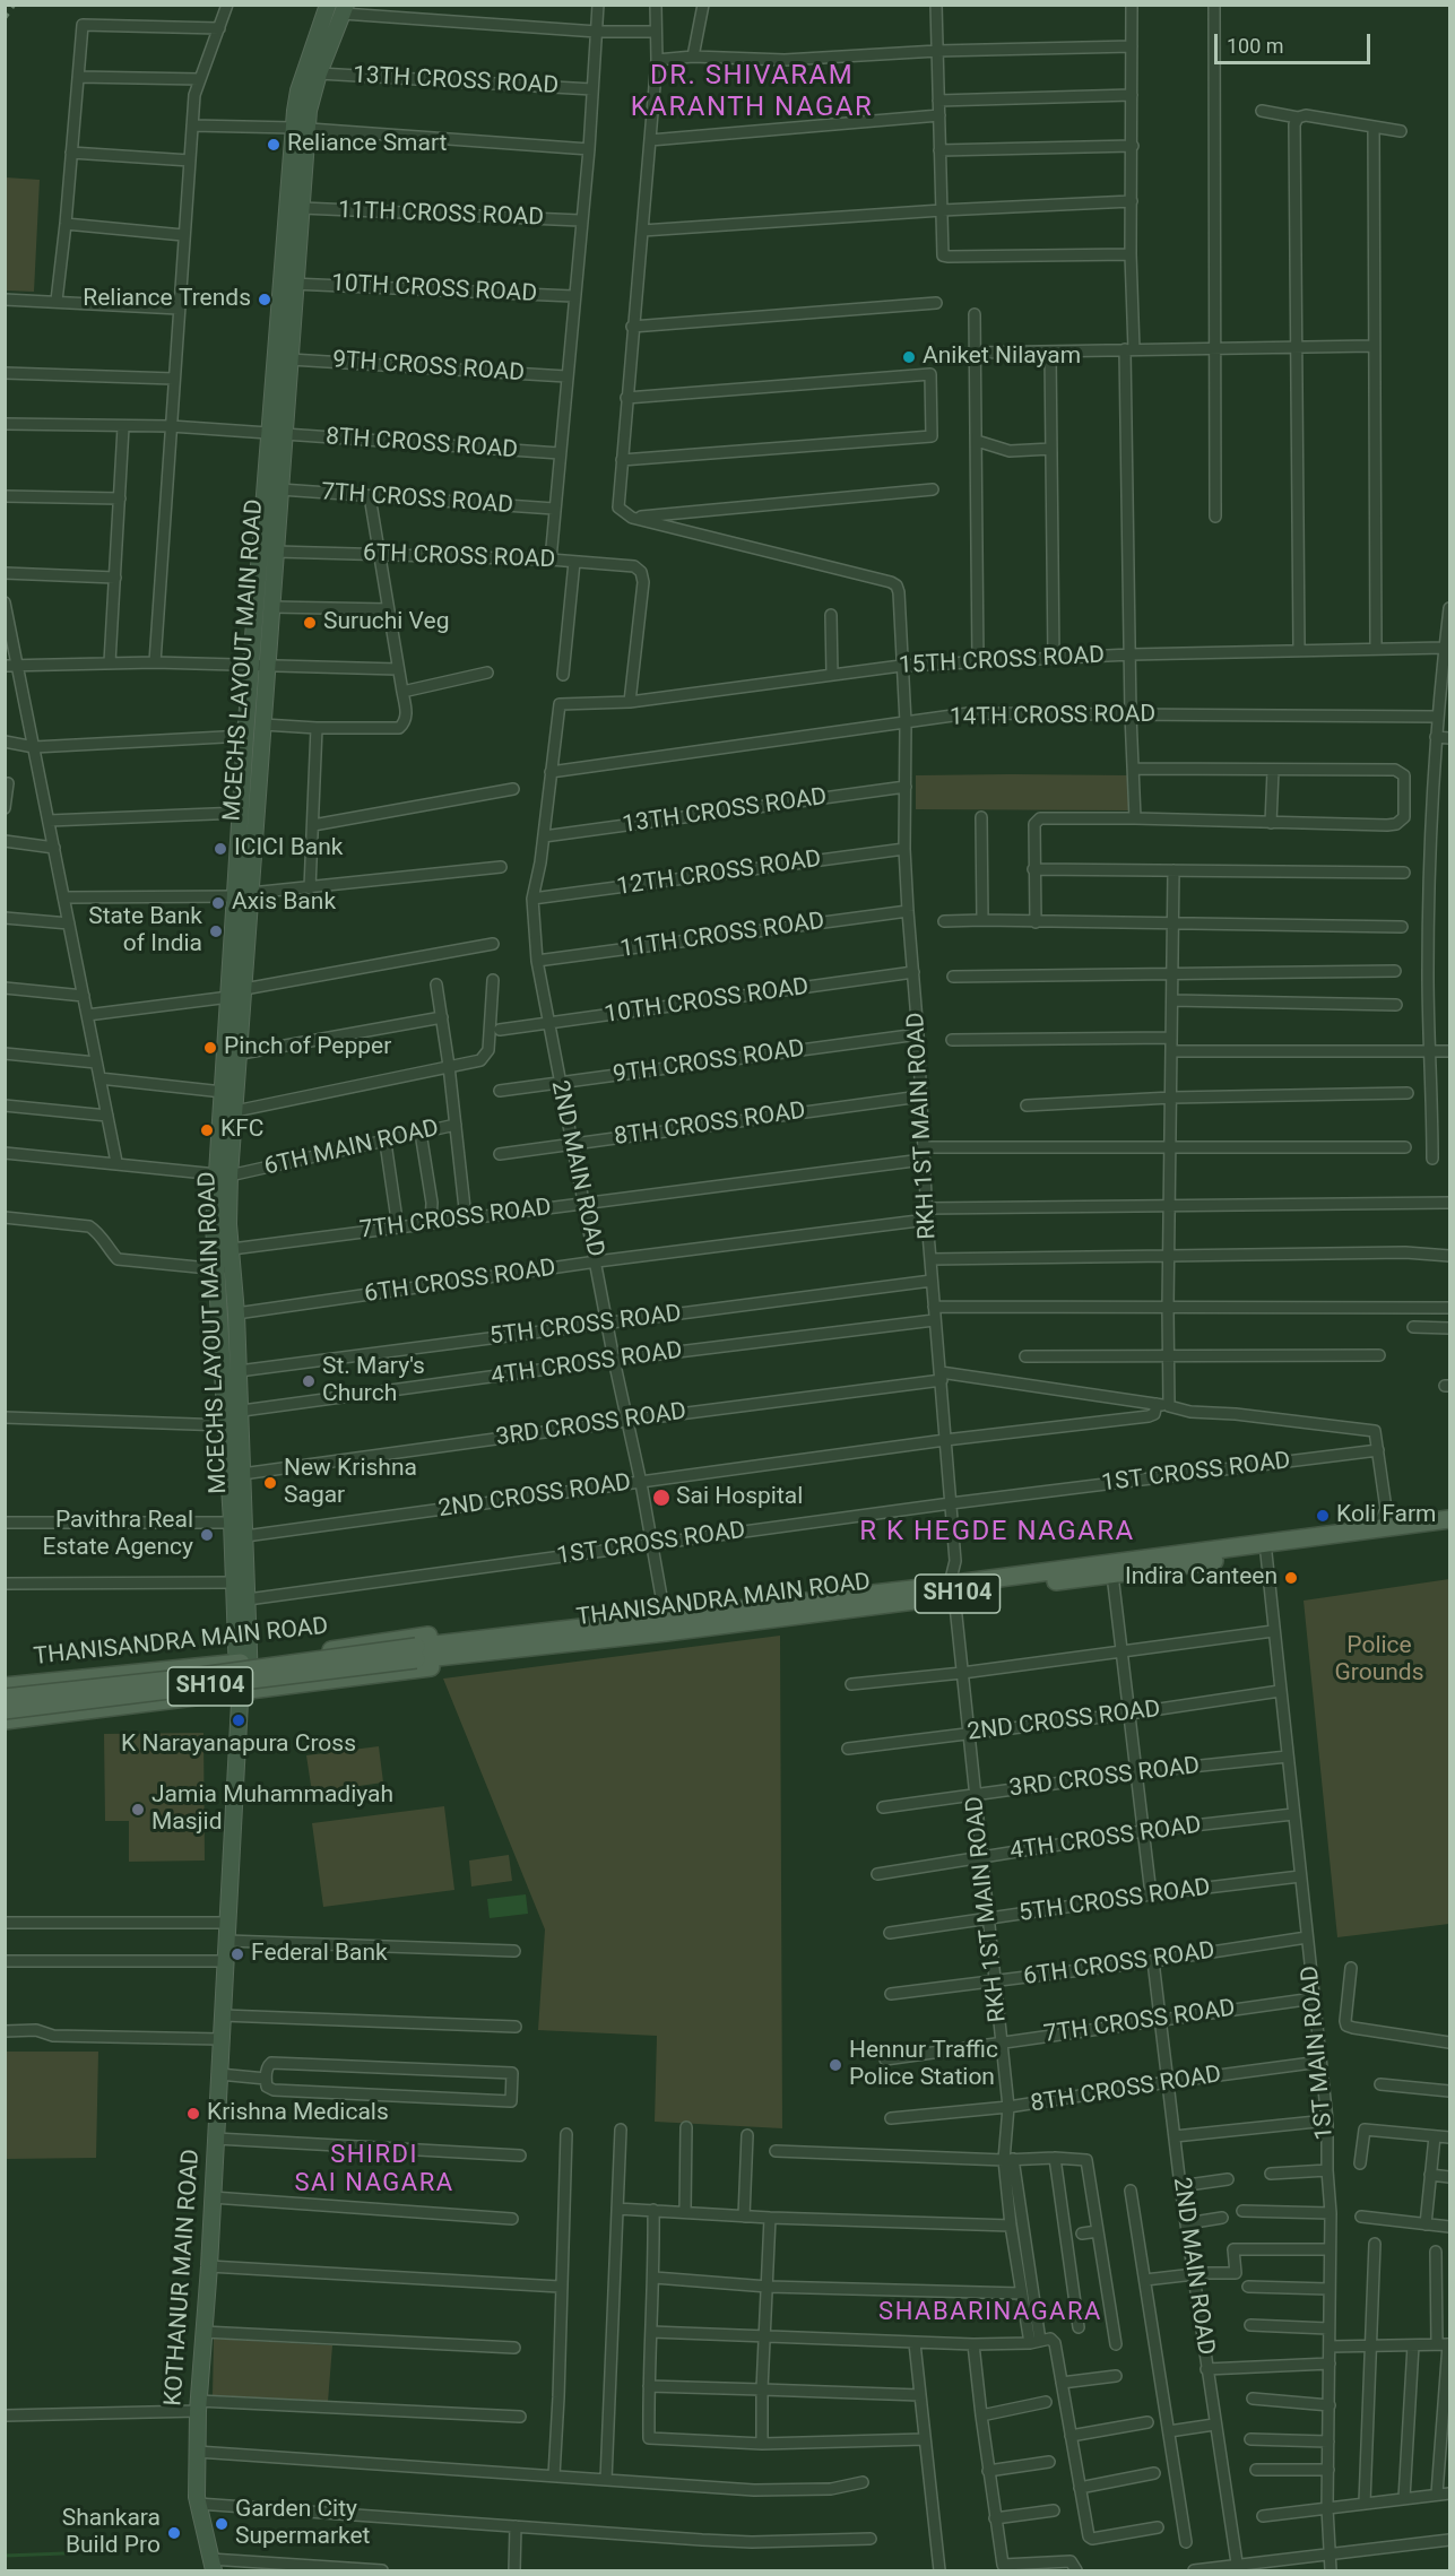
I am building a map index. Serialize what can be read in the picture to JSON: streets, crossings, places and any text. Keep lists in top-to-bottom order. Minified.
{"streets":{"main road":["MCECHS LAYOUT MAIN ROAD","SH104","THANISANDRA MAIN ROAD","KOTHANUR MAIN ROAD"],"street":["13TH CROSS ROAD","11TH CROSS ROAD","10TH CROSS ROAD","9TH CROSS ROAD","8TH CROSS ROAD","7TH CROSS ROAD","6TH CROSS ROAD","15TH CROSS ROAD","14TH CROSS ROAD","12TH CROSS ROAD","RKH 1ST MAIN ROAD","6TH MAIN ROAD","2ND MAIN ROAD","5TH CROSS ROAD","4TH CROSS ROAD","3RD CROSS ROAD","1ST CROSS ROAD","2ND CROSS ROAD","1ST MAIN ROAD"]},"crossings":[["13TH CROSS ROAD","MCECHS LAYOUT MAIN ROAD"],["13TH CROSS ROAD","RKH 1ST MAIN ROAD"],["13TH CROSS ROAD","2ND MAIN ROAD"],["11TH CROSS ROAD","MCECHS LAYOUT MAIN ROAD"],["11TH CROSS ROAD","RKH 1ST MAIN ROAD"],["11TH CROSS ROAD","2ND MAIN ROAD"],["10TH CROSS ROAD","MCECHS LAYOUT MAIN ROAD"],["10TH CROSS ROAD","RKH 1ST MAIN ROAD"],["10TH CROSS ROAD","2ND MAIN ROAD"],["9TH CROSS ROAD","MCECHS LAYOUT MAIN ROAD"],["9TH CROSS ROAD","RKH 1ST MAIN ROAD"],["9TH CROSS ROAD","2ND MAIN ROAD"],["8TH CROSS ROAD","MCECHS LAYOUT MAIN ROAD"],["8TH CROSS ROAD","RKH 1ST MAIN ROAD"],["8TH CROSS ROAD","2ND MAIN ROAD"],["8TH CROSS ROAD","1ST MAIN ROAD"],["7TH CROSS ROAD","MCECHS LAYOUT MAIN ROAD"],["7TH CROSS ROAD","RKH 1ST MAIN ROAD"],["7TH CROSS ROAD","2ND MAIN ROAD"],["7TH CROSS ROAD","1ST MAIN ROAD"],["6TH CROSS ROAD","MCECHS LAYOUT MAIN ROAD"],["6TH CROSS ROAD","15TH CROSS ROAD"],["6TH CROSS ROAD","RKH 1ST MAIN ROAD"],["6TH CROSS ROAD","2ND MAIN ROAD"],["6TH CROSS ROAD","1ST MAIN ROAD"],["MCECHS LAYOUT MAIN ROAD","6TH MAIN ROAD"],["MCECHS LAYOUT MAIN ROAD","5TH CROSS ROAD"],["MCECHS LAYOUT MAIN ROAD","4TH CROSS ROAD"],["MCECHS LAYOUT MAIN ROAD","3RD CROSS ROAD"],["MCECHS LAYOUT MAIN ROAD","1ST CROSS ROAD"],["MCECHS LAYOUT MAIN ROAD","2ND CROSS ROAD"],["MCECHS LAYOUT MAIN ROAD","THANISANDRA MAIN ROAD"],["MCECHS LAYOUT MAIN ROAD","KOTHANUR MAIN ROAD"],["15TH CROSS ROAD","RKH 1ST MAIN ROAD"],["15TH CROSS ROAD","2ND MAIN ROAD"],["14TH CROSS ROAD","RKH 1ST MAIN ROAD"],["14TH CROSS ROAD","2ND MAIN ROAD"],["12TH CROSS ROAD","RKH 1ST MAIN ROAD"],["12TH CROSS ROAD","2ND MAIN ROAD"],["RKH 1ST MAIN ROAD","5TH CROSS ROAD"],["RKH 1ST MAIN ROAD","4TH CROSS ROAD"],["RKH 1ST MAIN ROAD","3RD CROSS ROAD"],["RKH 1ST MAIN ROAD","1ST CROSS ROAD"],["RKH 1ST MAIN ROAD","2ND CROSS ROAD"],["RKH 1ST MAIN ROAD","THANISANDRA MAIN ROAD"],["2ND MAIN ROAD","5TH CROSS ROAD"],["2ND MAIN ROAD","4TH CROSS ROAD"],["2ND MAIN ROAD","3RD CROSS ROAD"],["2ND MAIN ROAD","1ST CROSS ROAD"],["2ND MAIN ROAD","2ND CROSS ROAD"],["2ND MAIN ROAD","THANISANDRA MAIN ROAD"],["5TH CROSS ROAD","1ST MAIN ROAD"],["4TH CROSS ROAD","1ST MAIN ROAD"],["3RD CROSS ROAD","1ST CROSS ROAD"],["3RD CROSS ROAD","2ND CROSS ROAD"],["3RD CROSS ROAD","1ST MAIN ROAD"],["2ND CROSS ROAD","1ST MAIN ROAD"],["SH104","THANISANDRA MAIN ROAD"],["THANISANDRA MAIN ROAD","1ST MAIN ROAD"],["THANISANDRA MAIN ROAD","KOTHANUR MAIN ROAD"]],"districts":["DR. SHIVARAM KARANTH NAGAR","R K HEGDE NAGARA","SHIRDI SAI NAGARA","SHABARINAGARA"],"parks":["Police Grounds"],"places":["Reliance Smart","Reliance Trends","Aniket Nilayam","Suruchi Veg","ICICI Bank","Axis Bank","State Bank of India","Pinch of Pepper","KFC","St. Mary's Church","New Krishna Sagar","Sai Hospital","Koli Farm","Pavithra Real Estate Agency","Indira Canteen","K Narayanapura Cross","Jamia Muhammadiyah Masjid","Federal Bank","Hennur Traffic Police Station","Krishna Medicals","Garden City Supermarket","Shankara Build Pro"],"scale_bar":"100 m"}
